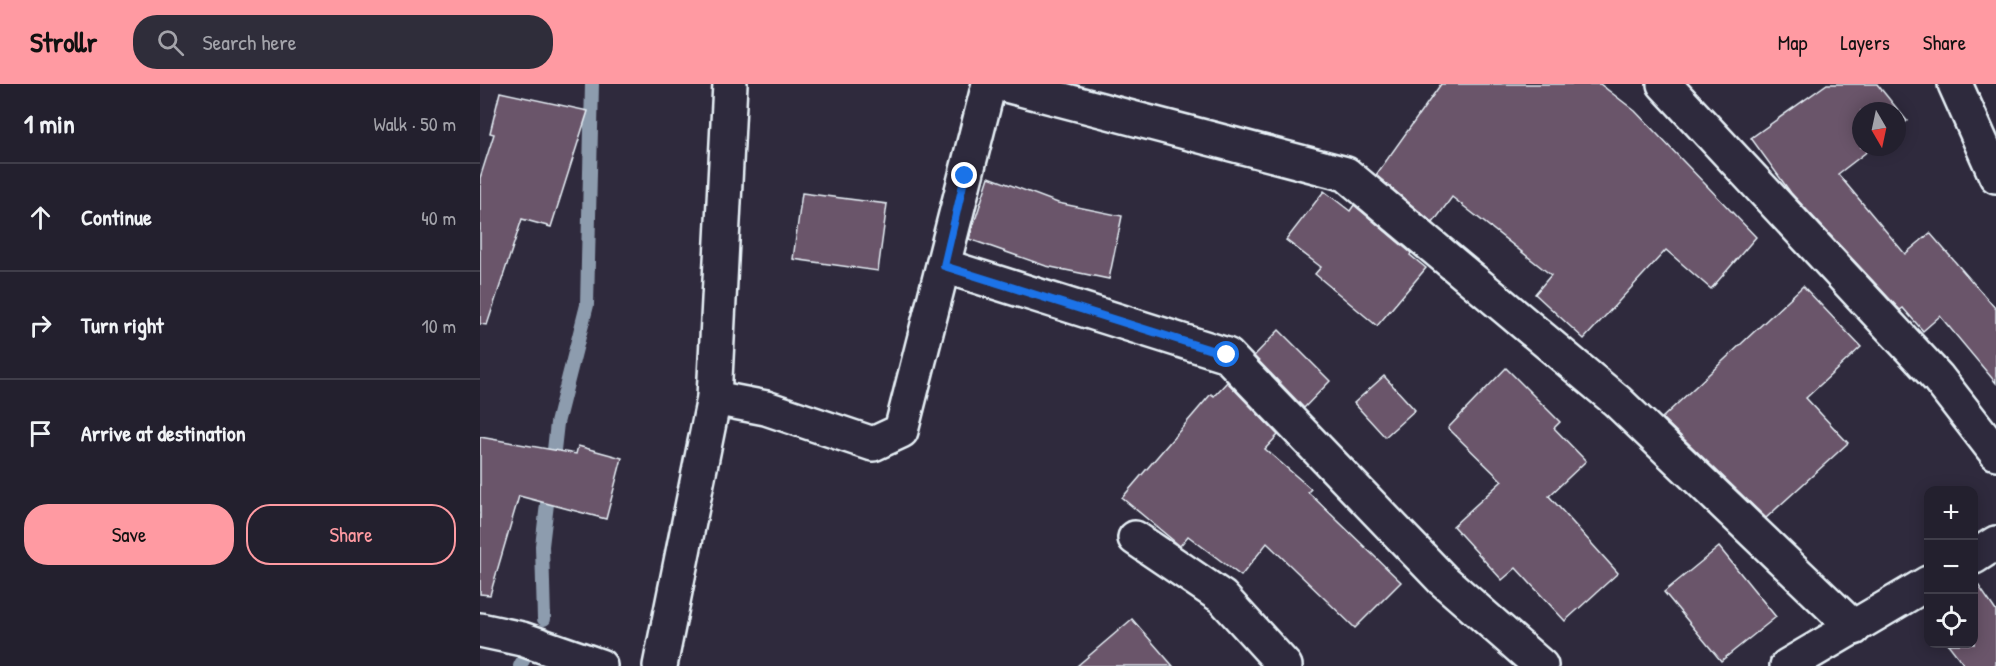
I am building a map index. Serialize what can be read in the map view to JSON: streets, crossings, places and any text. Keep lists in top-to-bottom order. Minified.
{"north":"bottom","page":{"header":"Strollr","search":"Search here","nav":["Map","Layers","Share"],"heading":["1 min","Walk · 50 m"],"list":[["Continue","40 m"],["Turn right","10 m"],"Arrive at destination"],"buttons":["Save","Share"],"map_buttons":["+","−"]}}
